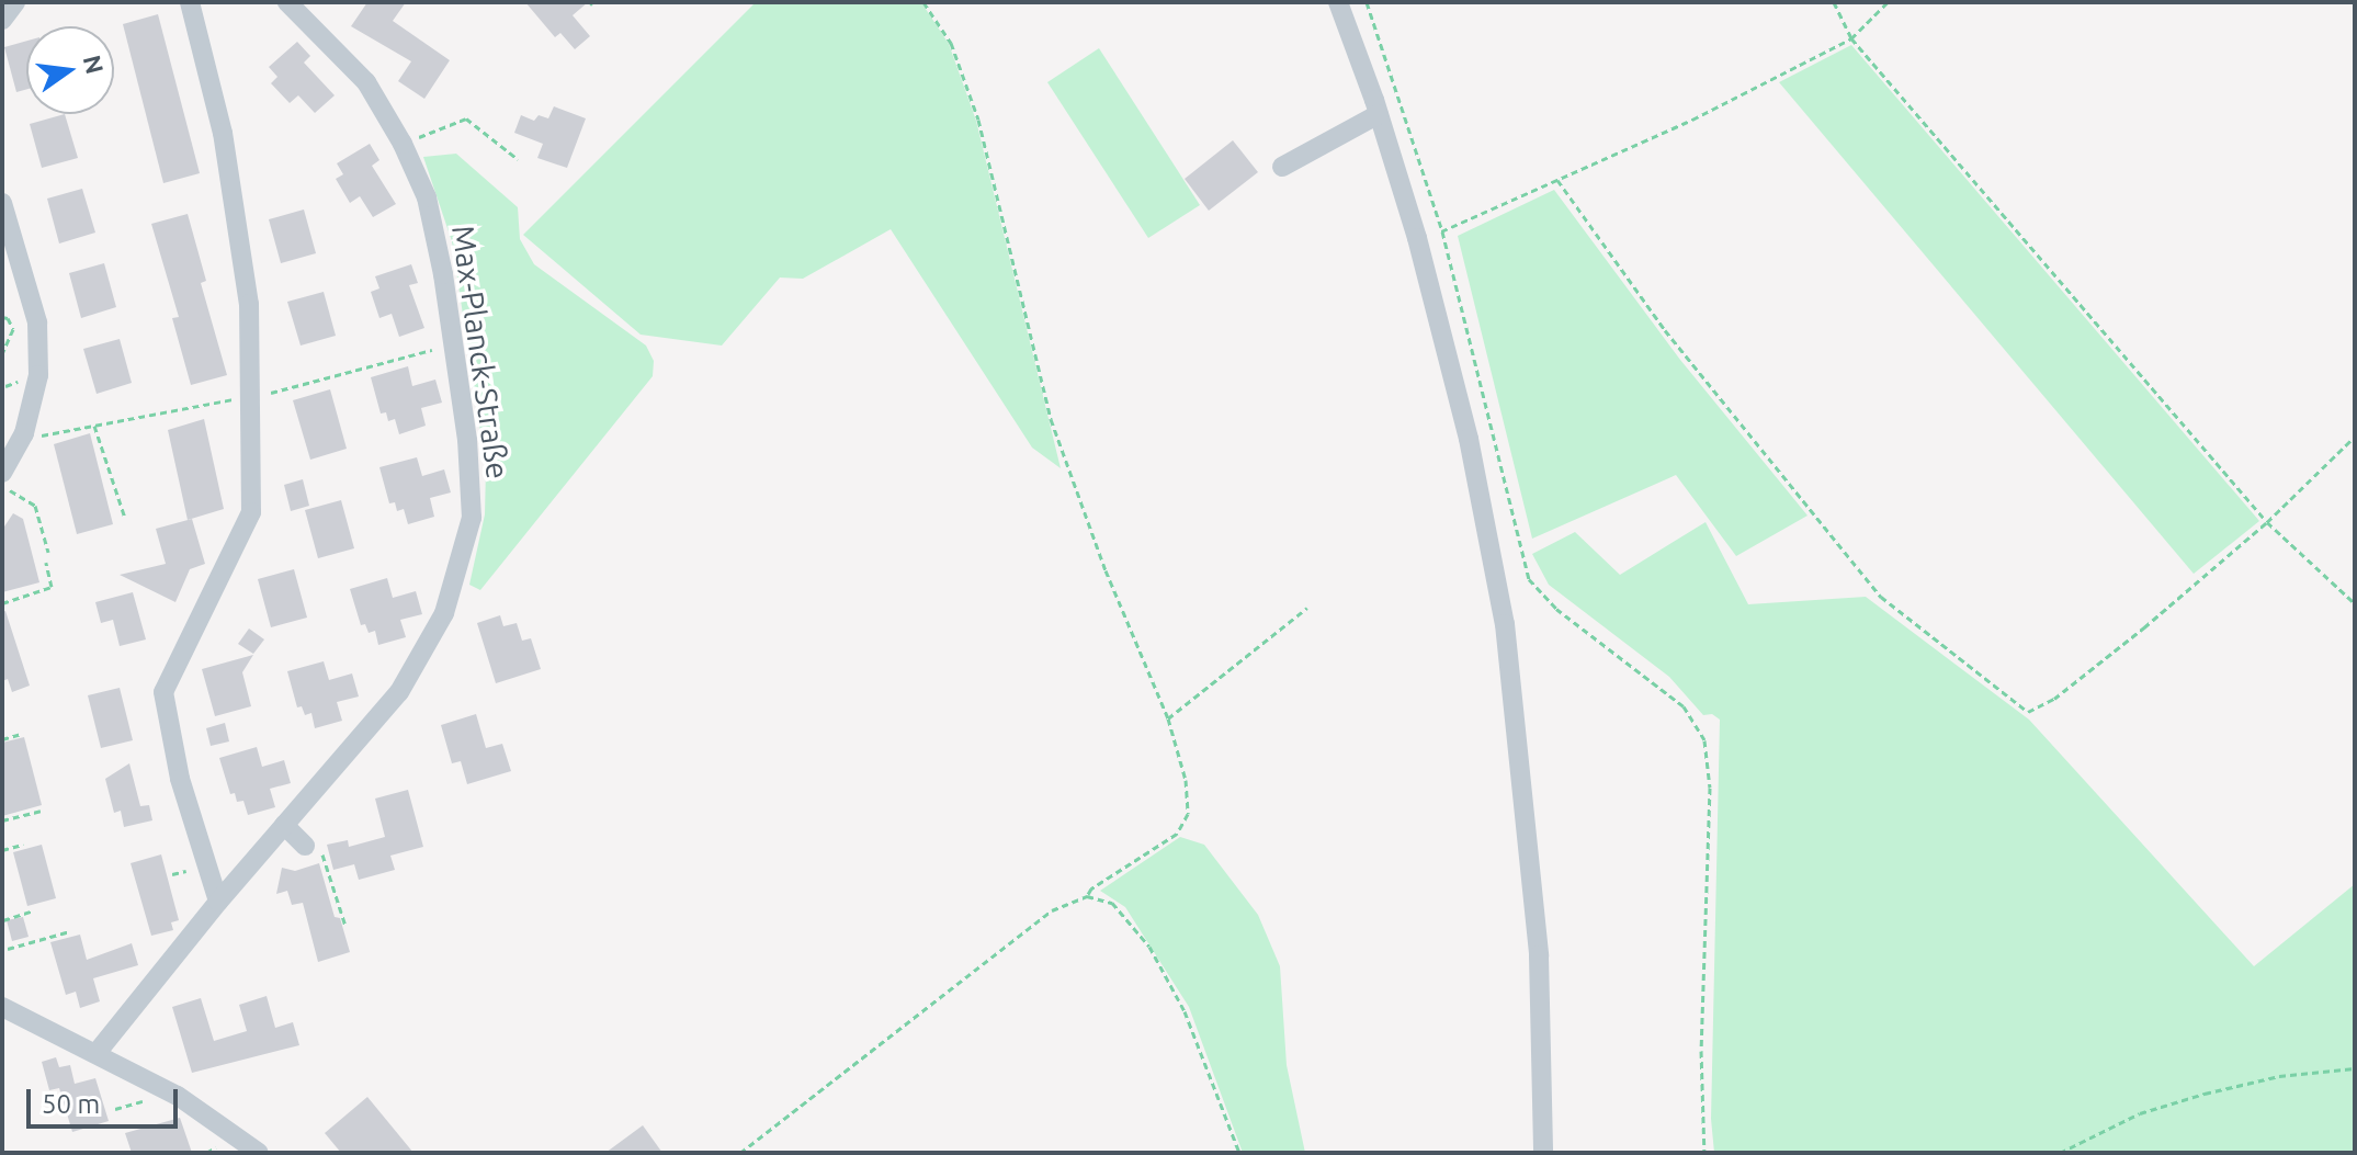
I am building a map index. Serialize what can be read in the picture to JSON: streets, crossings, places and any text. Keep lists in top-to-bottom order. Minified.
{"streets":{"street":["Max-Planck-Straße"]},"scale_bar":"50 m","north":"right"}
